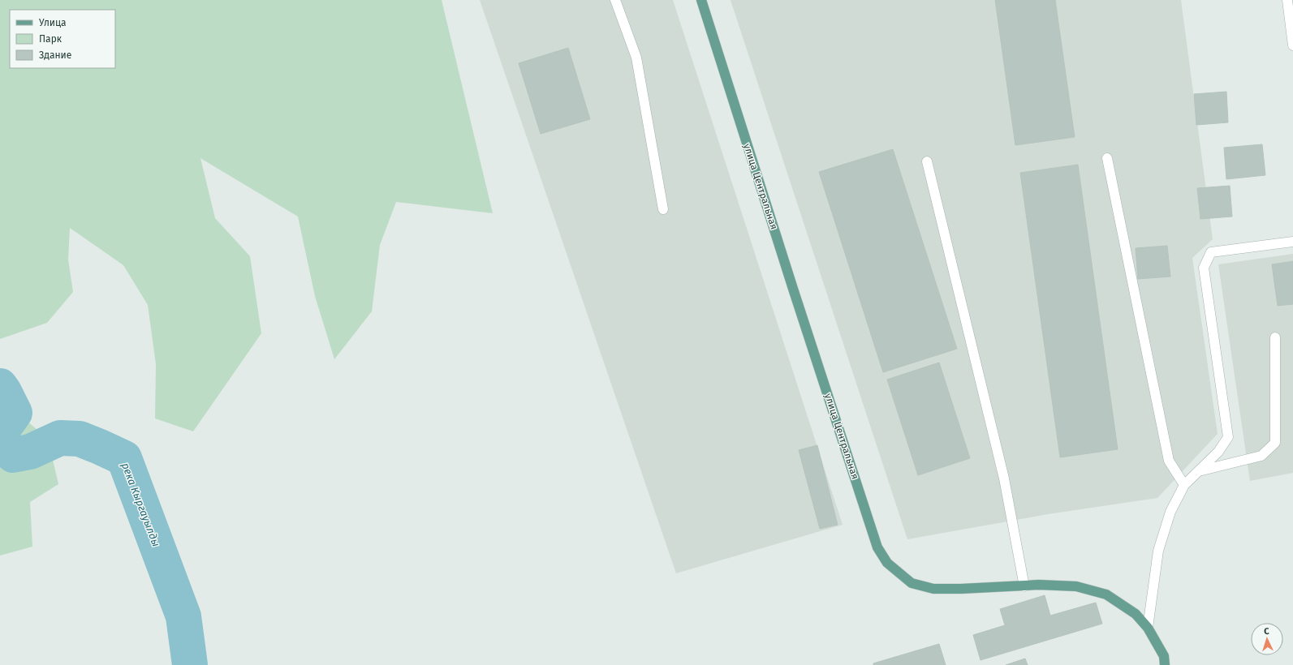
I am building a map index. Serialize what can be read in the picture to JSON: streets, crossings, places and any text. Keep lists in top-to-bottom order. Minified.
{"streets":{"main road":["улица Центральная"]},"water":["река Кыргауылды"],"legend":["Улица","Парк","Здание"],"north":"top"}
